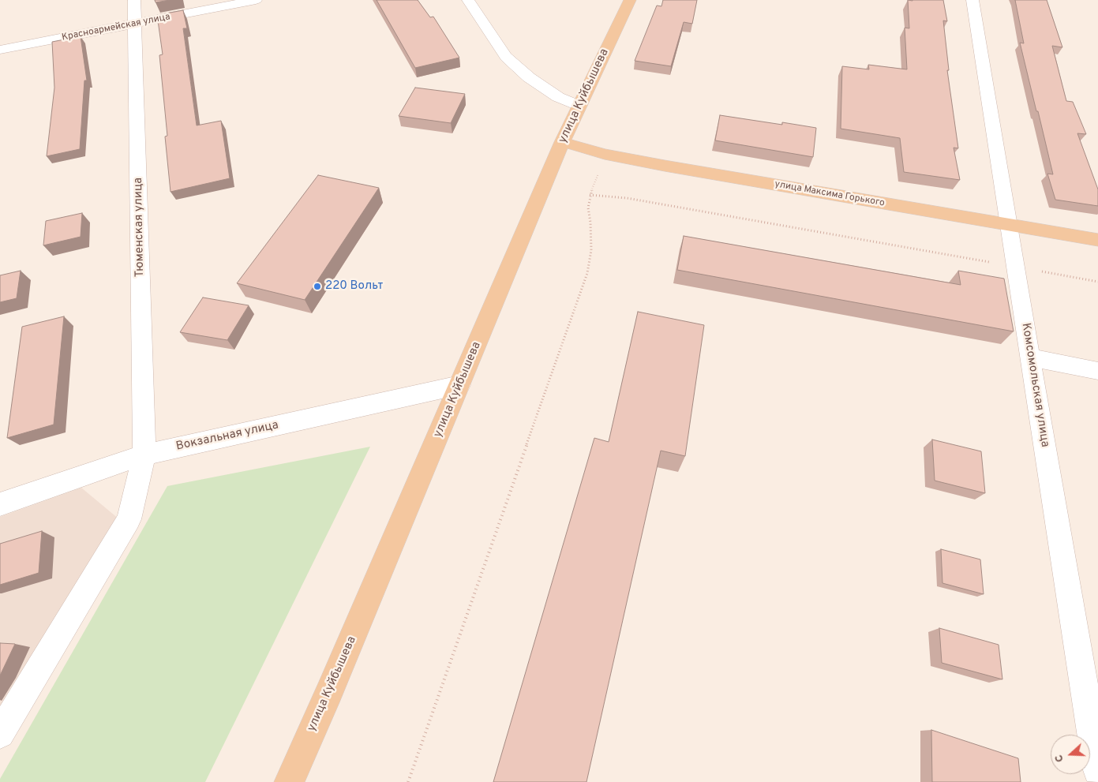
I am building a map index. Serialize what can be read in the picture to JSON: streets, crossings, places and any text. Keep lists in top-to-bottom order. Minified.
{"streets":{"main road":["улица Куйбышева","улица Максима Горького"],"street":["Красноармейская улица","Тюменская улица","Комсомольская улица","Вокзальная улица"]},"crossings":[["Красноармейская улица","Тюменская улица"],["улица Куйбышева","улица Максима Горького"],["улица Куйбышева","Вокзальная улица"],["улица Максима Горького","Комсомольская улица"],["Тюменская улица","Вокзальная улица"]],"places":["220 Вольт"],"north":"left"}
